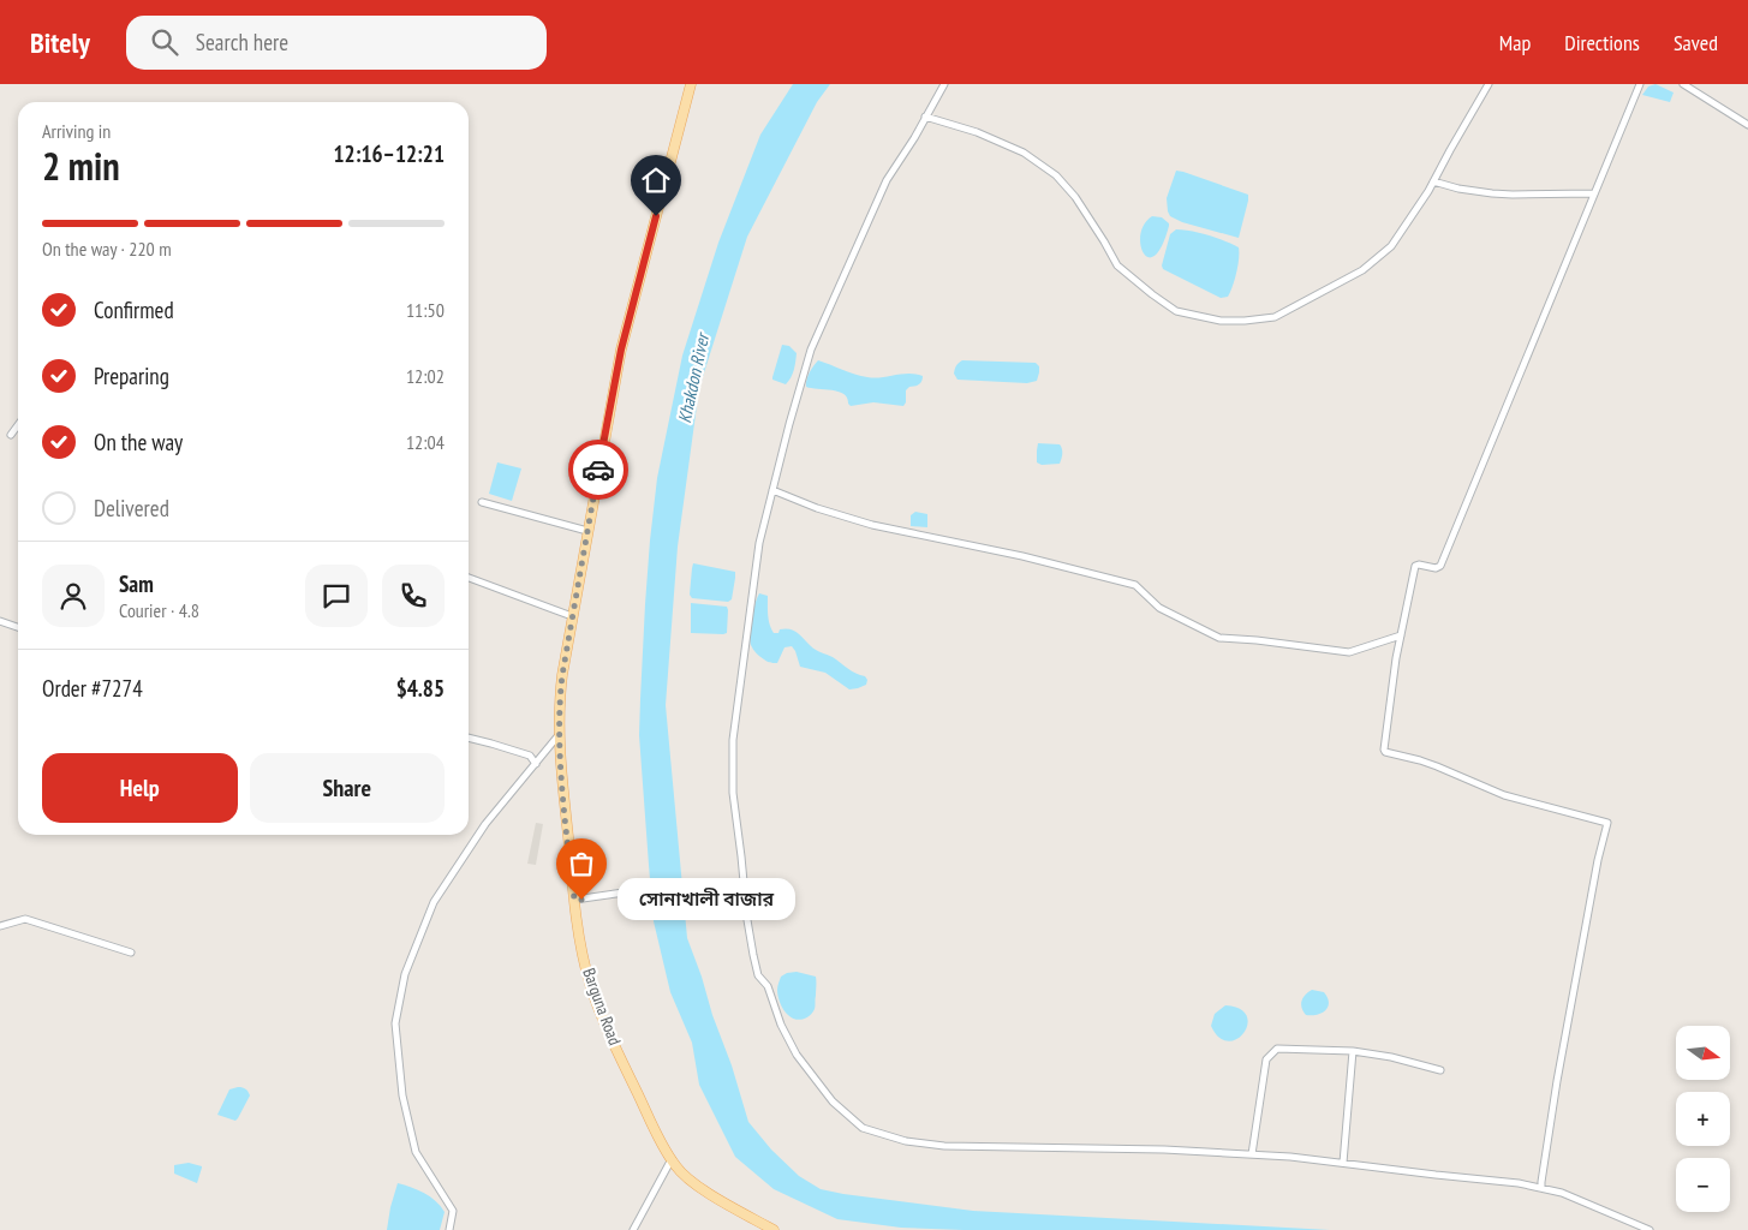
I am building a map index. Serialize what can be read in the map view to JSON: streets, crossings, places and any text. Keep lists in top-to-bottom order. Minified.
{"streets":{"main road":["Barguna Road"]},"water":["Khakdon River"],"places":["সোনাখালী বাজার"],"north":"right","page":{"header":"Bitely","search":"Search here","nav":["Map","Directions","Saved"],"heading":["2 min","Arriving in","12:16–12:21"],"panel":["Sam","Courier · 4.8","Order #7274","$4.85"],"bar":"On the way · 220 m","list":[["Confirmed","11:50"],["Preparing","12:02"],["On the way","12:04"],"Delivered"],"buttons":["Help","Share"],"bubble":"সোনাখালী বাজার","map_buttons":["+","−"]}}
